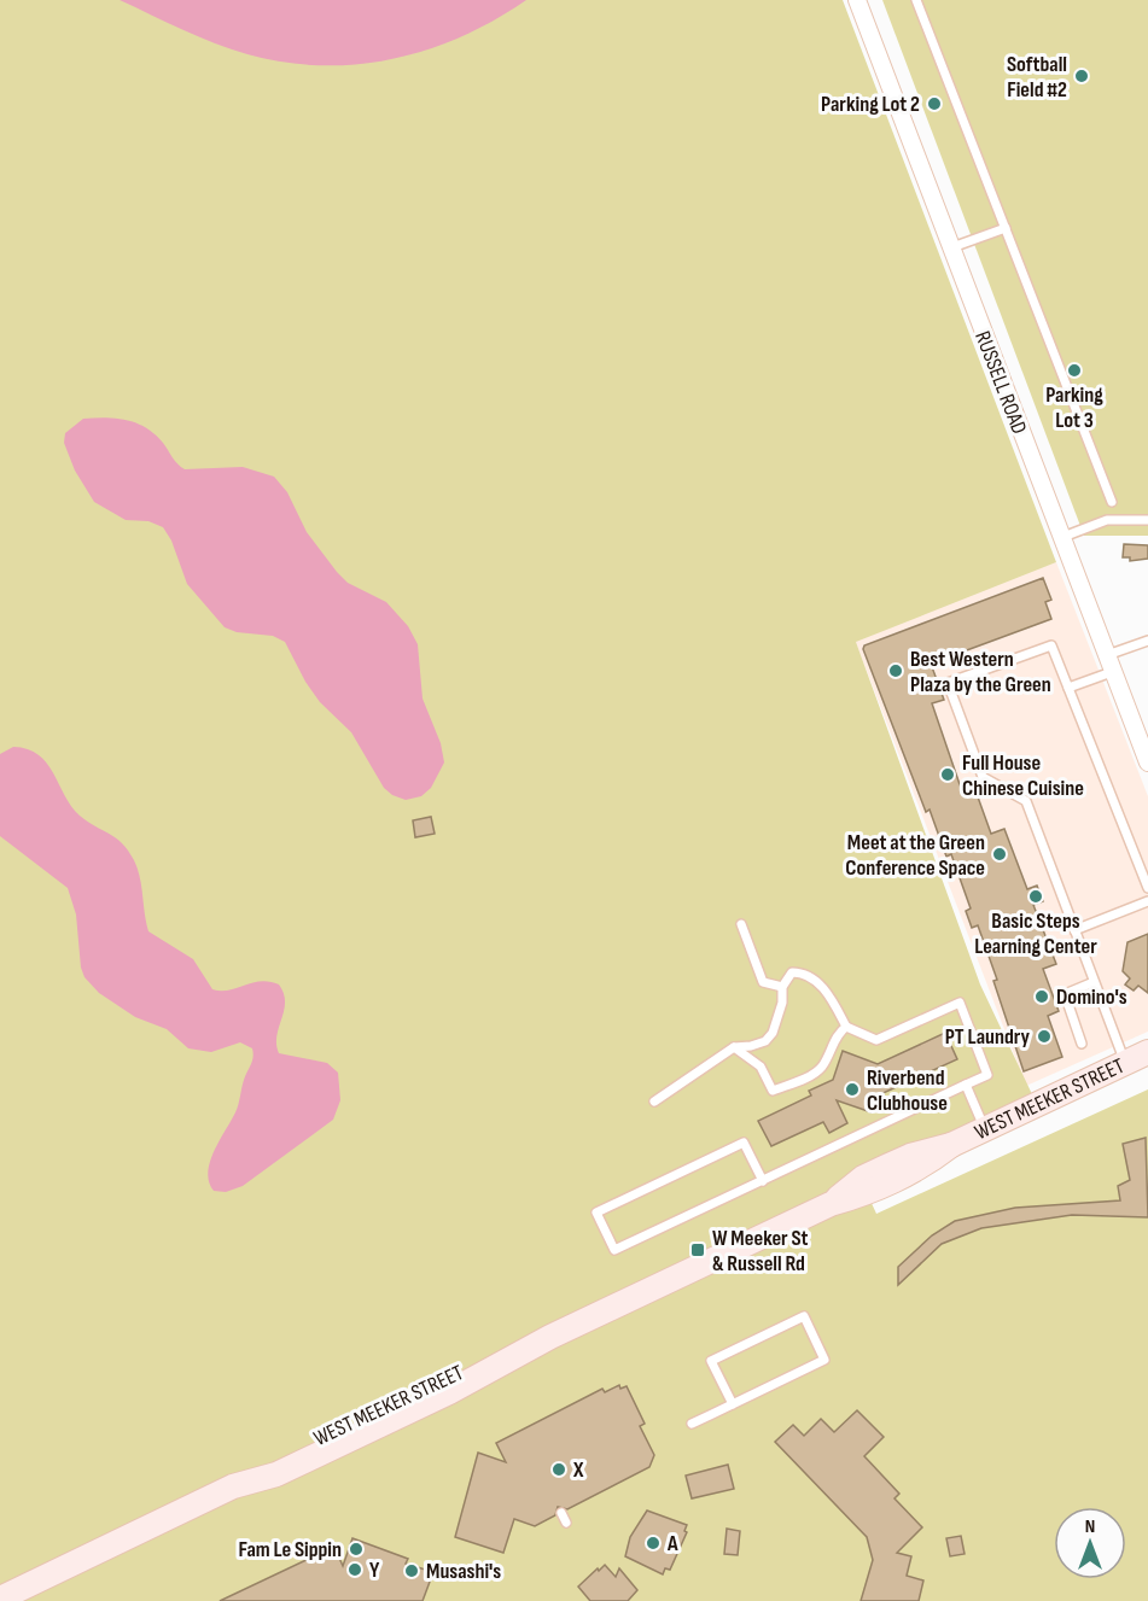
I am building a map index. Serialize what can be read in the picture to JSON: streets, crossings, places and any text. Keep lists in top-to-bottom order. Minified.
{"streets":{"main road":["WEST MEEKER STREET"],"street":["RUSSELL ROAD"]},"places":{"other":["Softball Field #2","Parking Lot 2","Parking Lot 3","Best Western Plaza by the Green","Full House Chinese Cuisine","Meet at the Green Conference Space","Basic Steps Learning Center","Domino's","PT Laundry","Riverbend Clubhouse","X","A","Fam Le Sippin","Y","Musashi's"],"transit":["W Meeker St & Russell Rd"]},"north":"top"}
